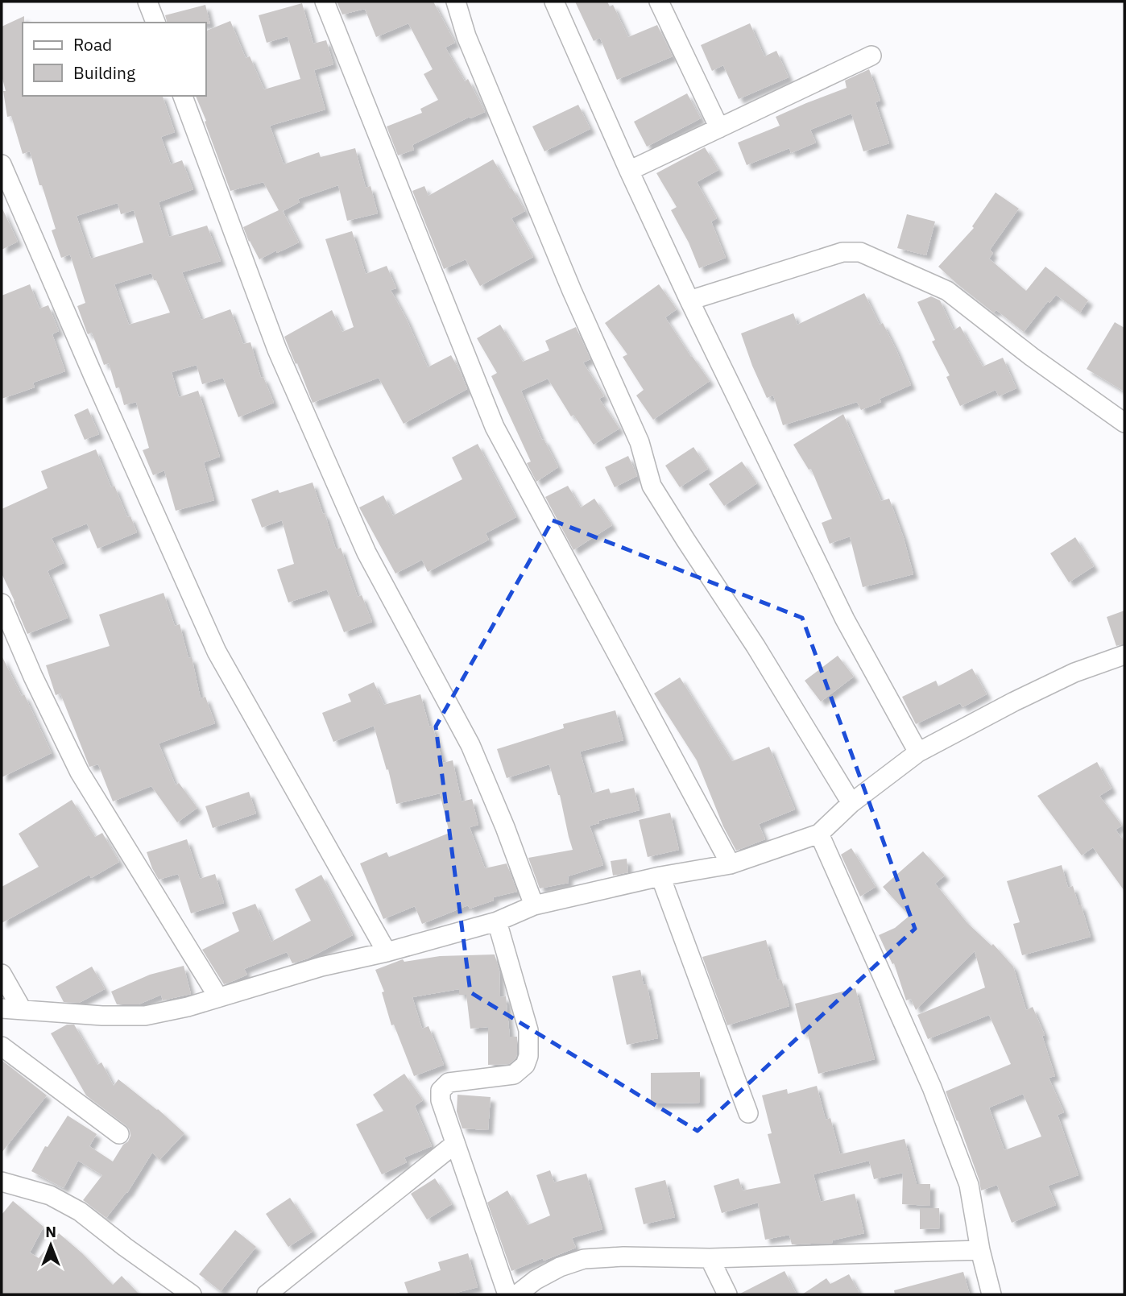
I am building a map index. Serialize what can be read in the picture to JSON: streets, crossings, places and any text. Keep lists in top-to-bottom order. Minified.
{"legend":["Road","Building"],"north":"top"}
